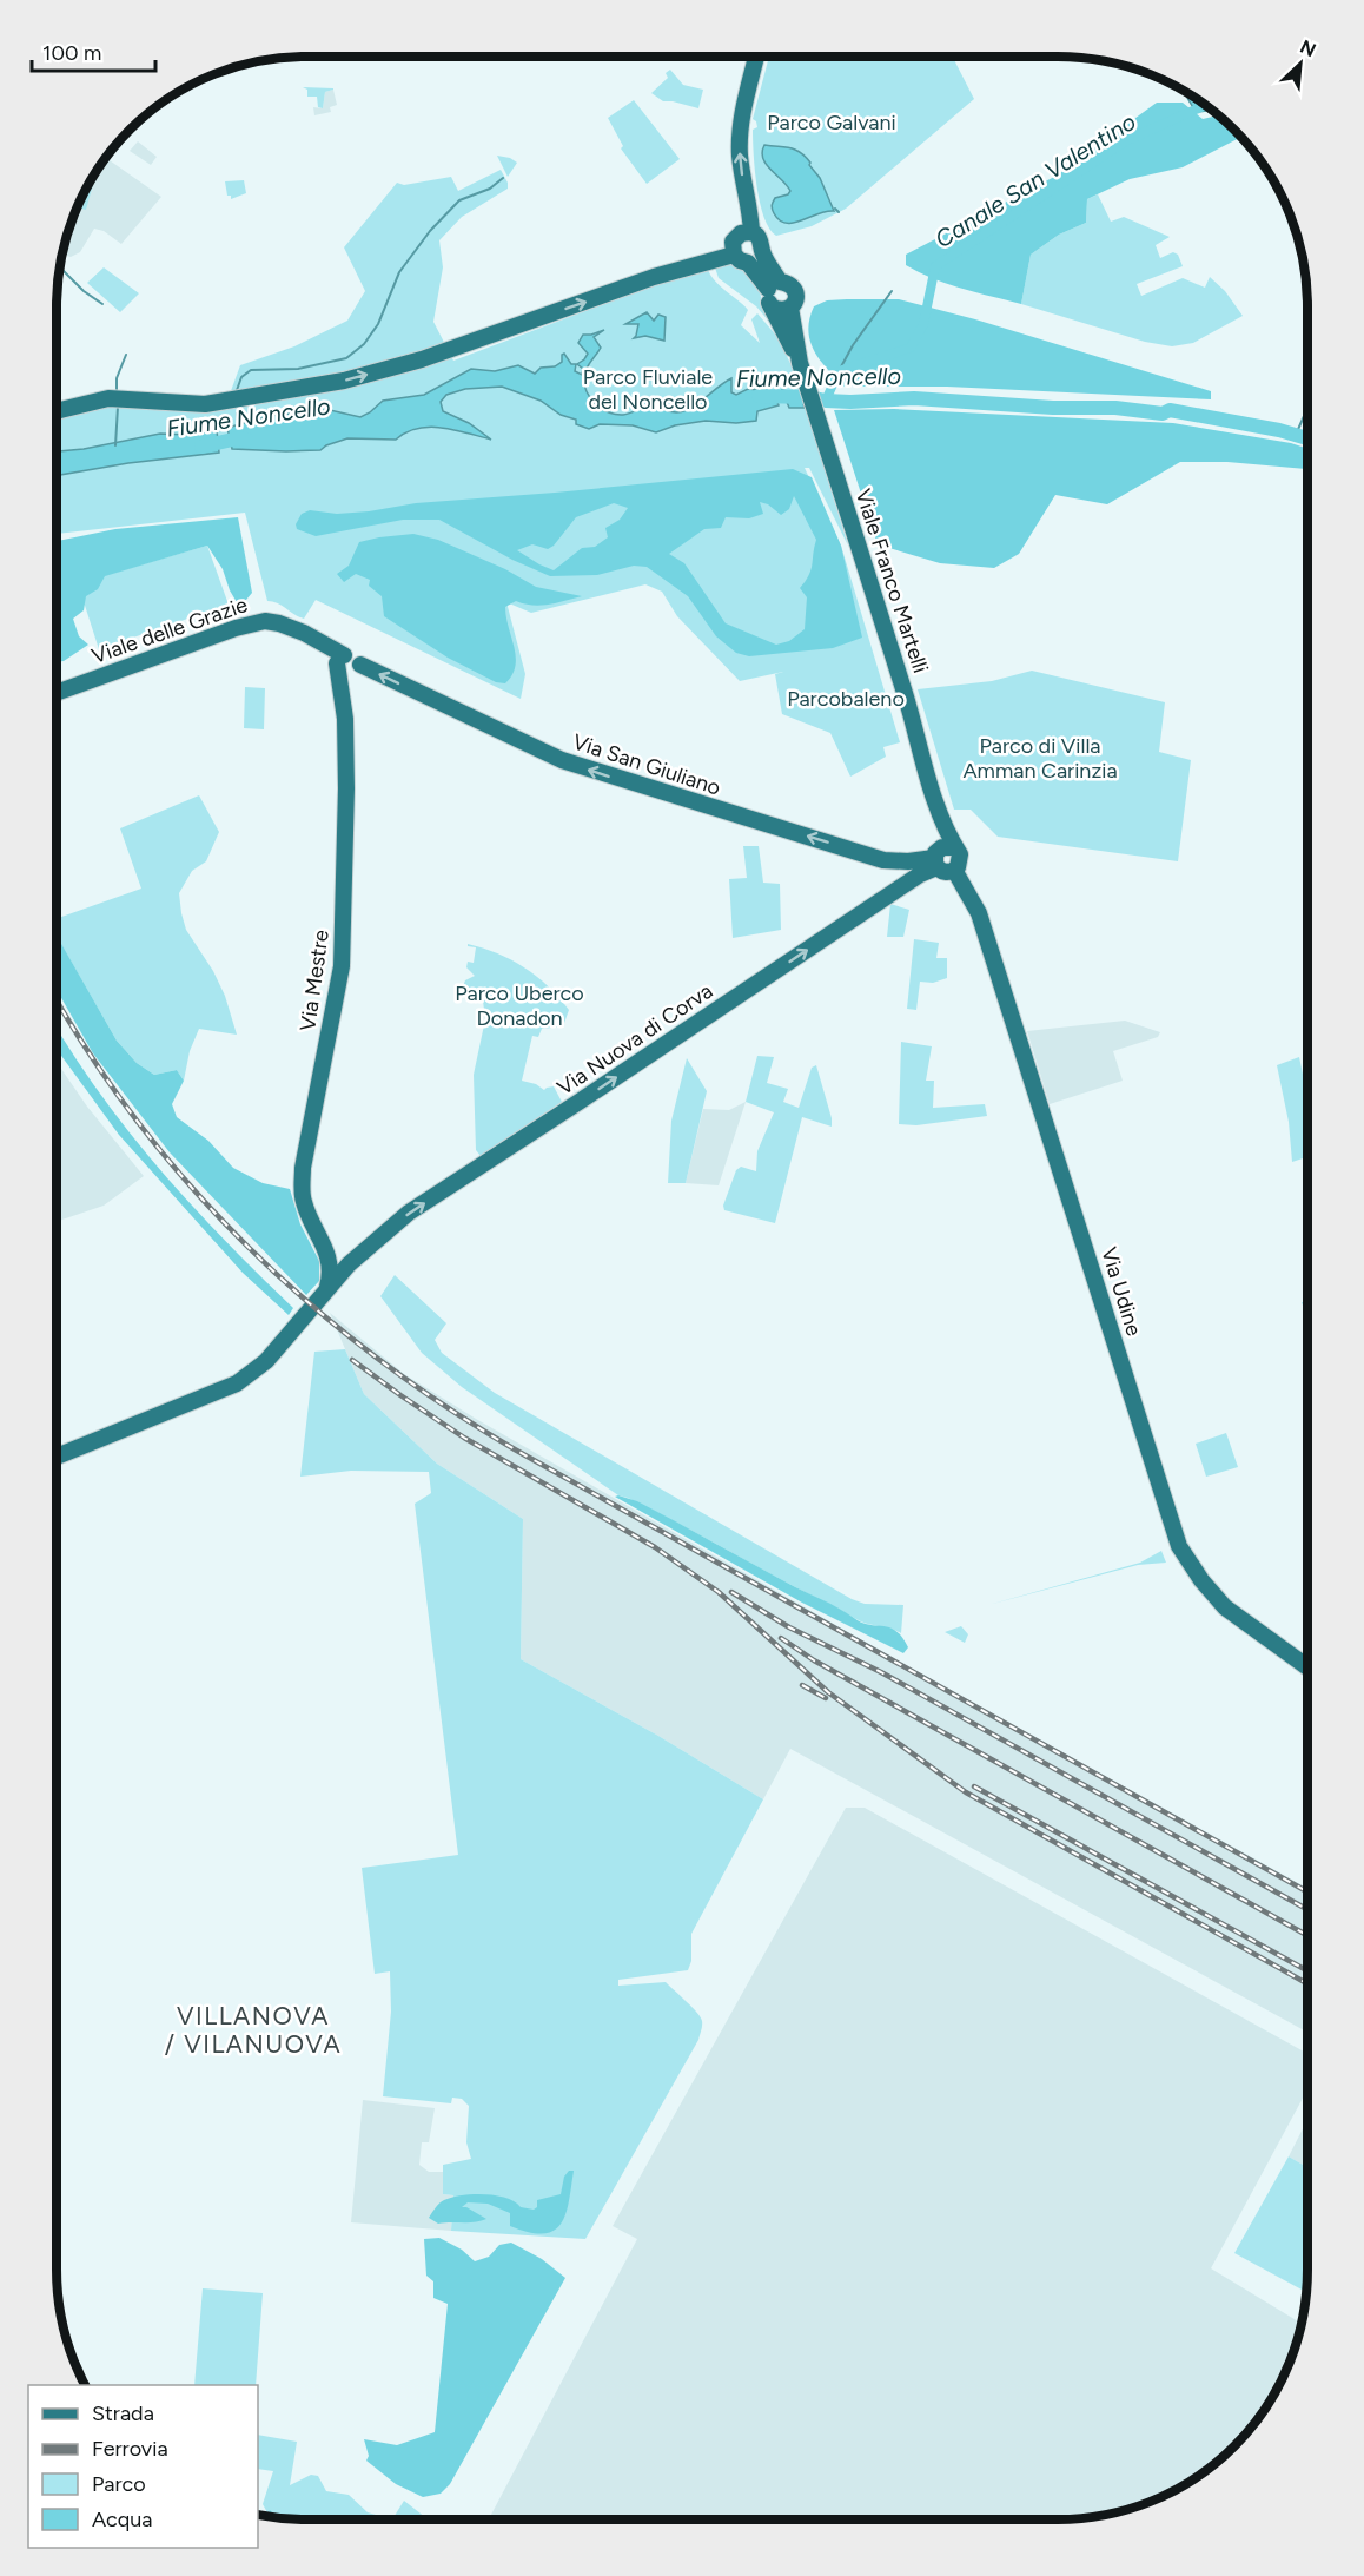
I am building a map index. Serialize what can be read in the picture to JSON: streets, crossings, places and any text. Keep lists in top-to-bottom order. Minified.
{"streets":{"main road":["Viale Franco Martelli","Viale delle Grazie","Via San Giuliano","Via Mestre","Via Nuova di Corva","Via Udine"]},"crossings":[["Viale Franco Martelli","Via San Giuliano"],["Viale Franco Martelli","Via Nuova di Corva"],["Viale Franco Martelli","Via Udine"],["Viale delle Grazie","Via San Giuliano"],["Viale delle Grazie","Via Mestre"],["Via San Giuliano","Via Mestre"],["Via San Giuliano","Via Nuova di Corva"],["Via San Giuliano","Via Udine"],["Via Mestre","Via Nuova di Corva"],["Via Nuova di Corva","Via Udine"]],"one_way":["Via San Giuliano","Via Nuova di Corva"],"districts":["VILLANOVA / VILANUOVA"],"water":["Canale San Valentino","Fiume Noncello"],"parks":["Parco Galvani","Parco Fluviale del Noncello","Parcobaleno","Parco di Villa Amman Carinzia","Parco Uberco Donadon"],"legend":["Strada","Ferrovia","Parco","Acqua"],"scale_bar":"100 m","north":"top right"}
